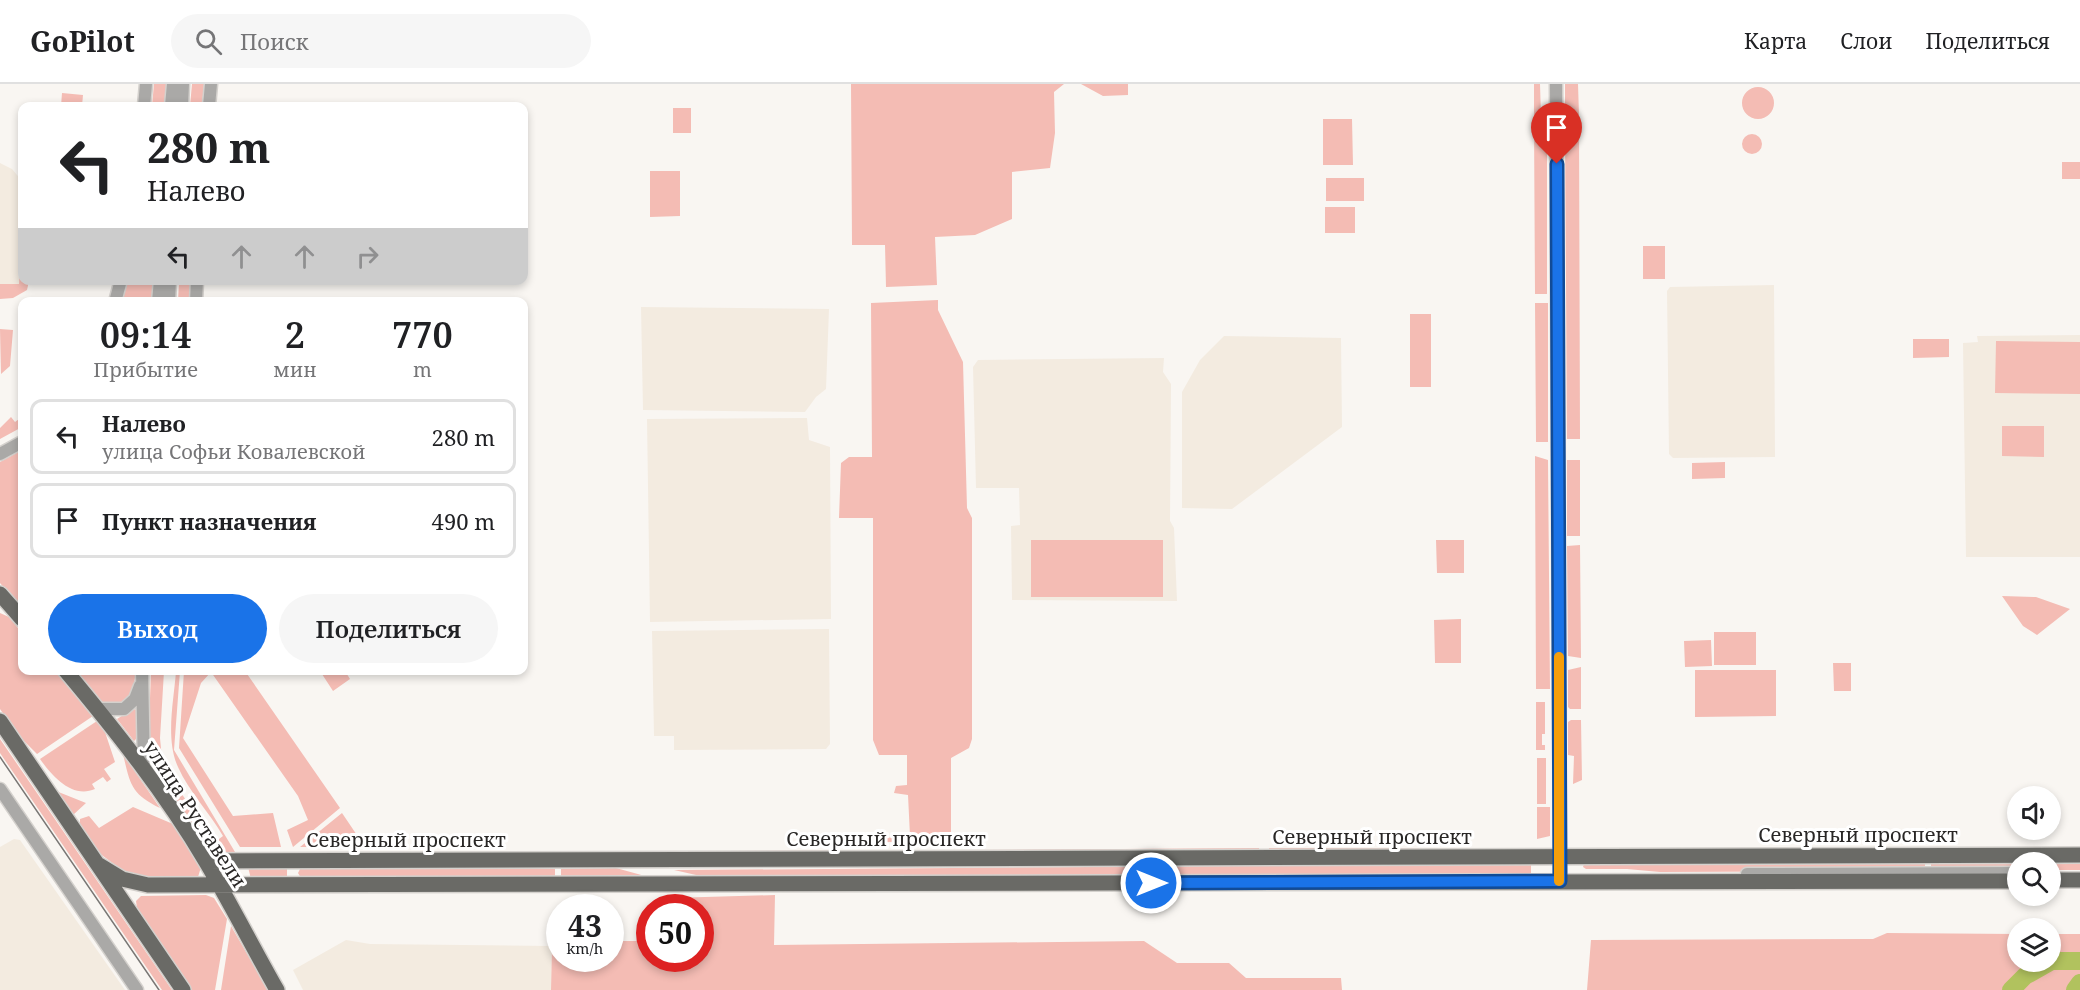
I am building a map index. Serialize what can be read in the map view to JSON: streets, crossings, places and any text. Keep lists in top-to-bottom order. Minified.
{"streets":{"main road":["улица Руставели","Северный проспект"]},"crossings":[["улица Руставели","Северный проспект"]],"page":{"header":"GoPilot","search":"Поиск","nav":["Карта","Слои","Поделиться"],"turn":["280 m","Налево"],"eta":["09:14","Прибытие","2","мин","770","m"],"list":[{"name":"Налево","note":"улица Софьи Ковалевской","value":"280 m"},{"name":"Пункт назначения","value":"490 m"}],"buttons":["Выход","Поделиться"],"speed":"43 km/h","limit":"50"}}
